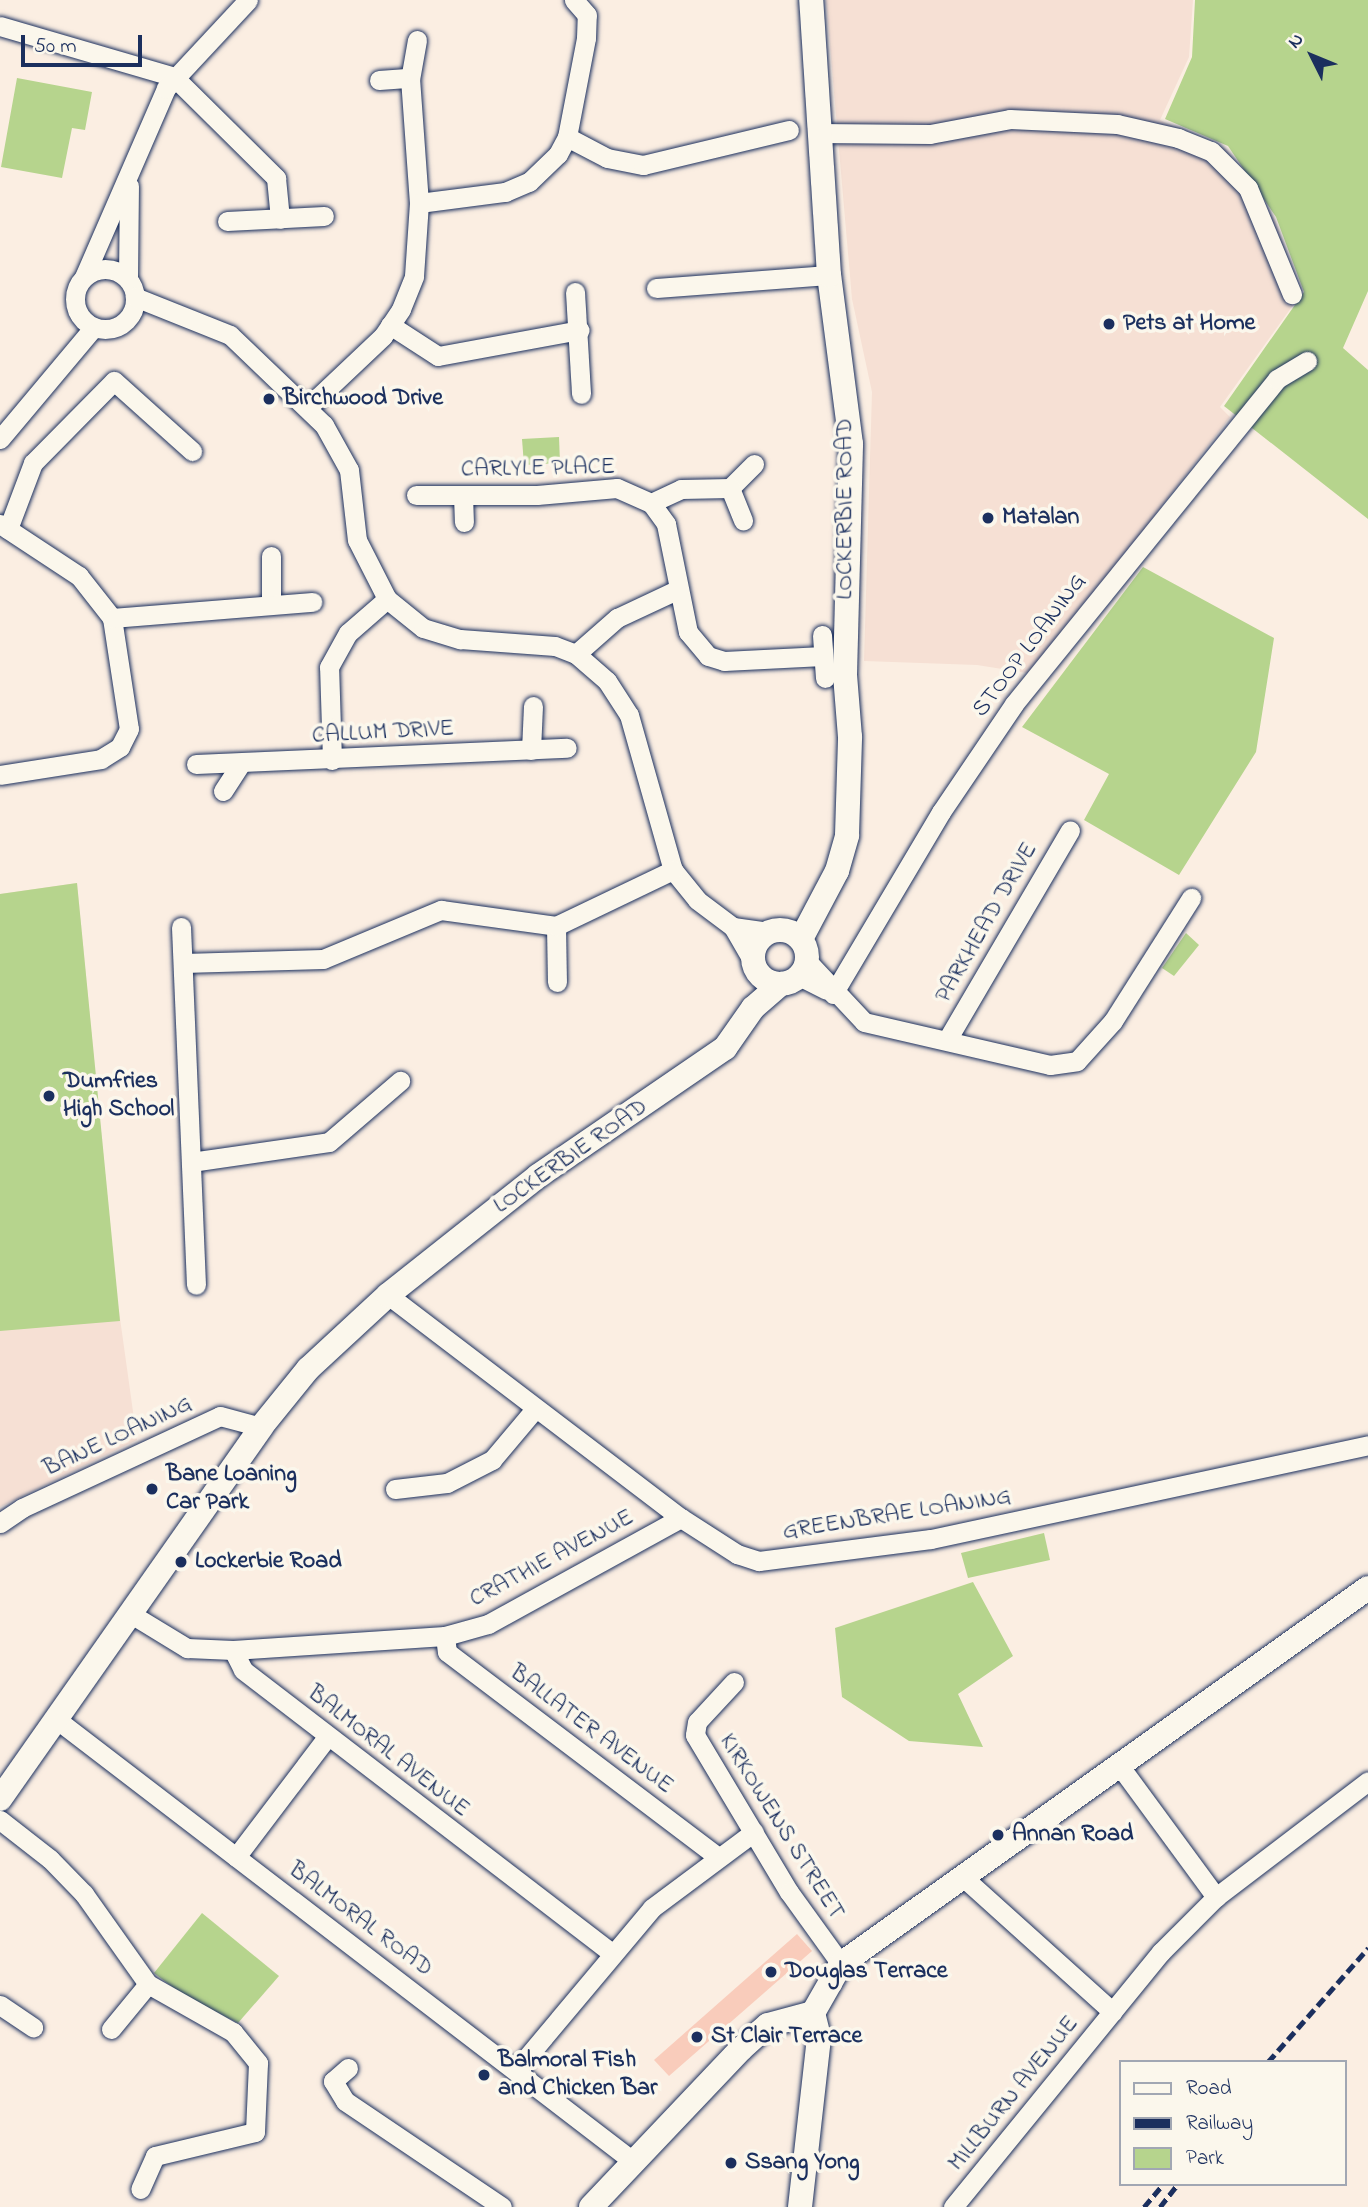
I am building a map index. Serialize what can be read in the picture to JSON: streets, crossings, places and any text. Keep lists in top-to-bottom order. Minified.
{"streets":{"main road":["LOCKERBIE ROAD"],"street":["CARLYLE PLACE","STOOP LOANING","CALLUM DRIVE","PARKHEAD DRIVE","BANE LOANING","GREENBRAE LOANING","CRATHIE AVENUE","BALLATER AVENUE","BALMORAL AVENUE","KIRKOWENS STREET","BALMORAL ROAD","MILLBURN AVENUE"]},"crossings":[["LOCKERBIE ROAD","BANE LOANING"],["LOCKERBIE ROAD","GREENBRAE LOANING"],["LOCKERBIE ROAD","BALMORAL ROAD"],["GREENBRAE LOANING","CRATHIE AVENUE"],["CRATHIE AVENUE","BALLATER AVENUE"],["CRATHIE AVENUE","BALMORAL AVENUE"]],"places":["Pets at Home","Birchwood Drive","Matalan","Dumfries High School","Bane Loaning Car Park","Lockerbie Road","Annan Road","Douglas Terrace","St Clair Terrace","Balmoral Fish and Chicken Bar","Ssang Yong"],"legend":["Road","Railway","Park"],"scale_bar":"50 m","north":"top left"}
